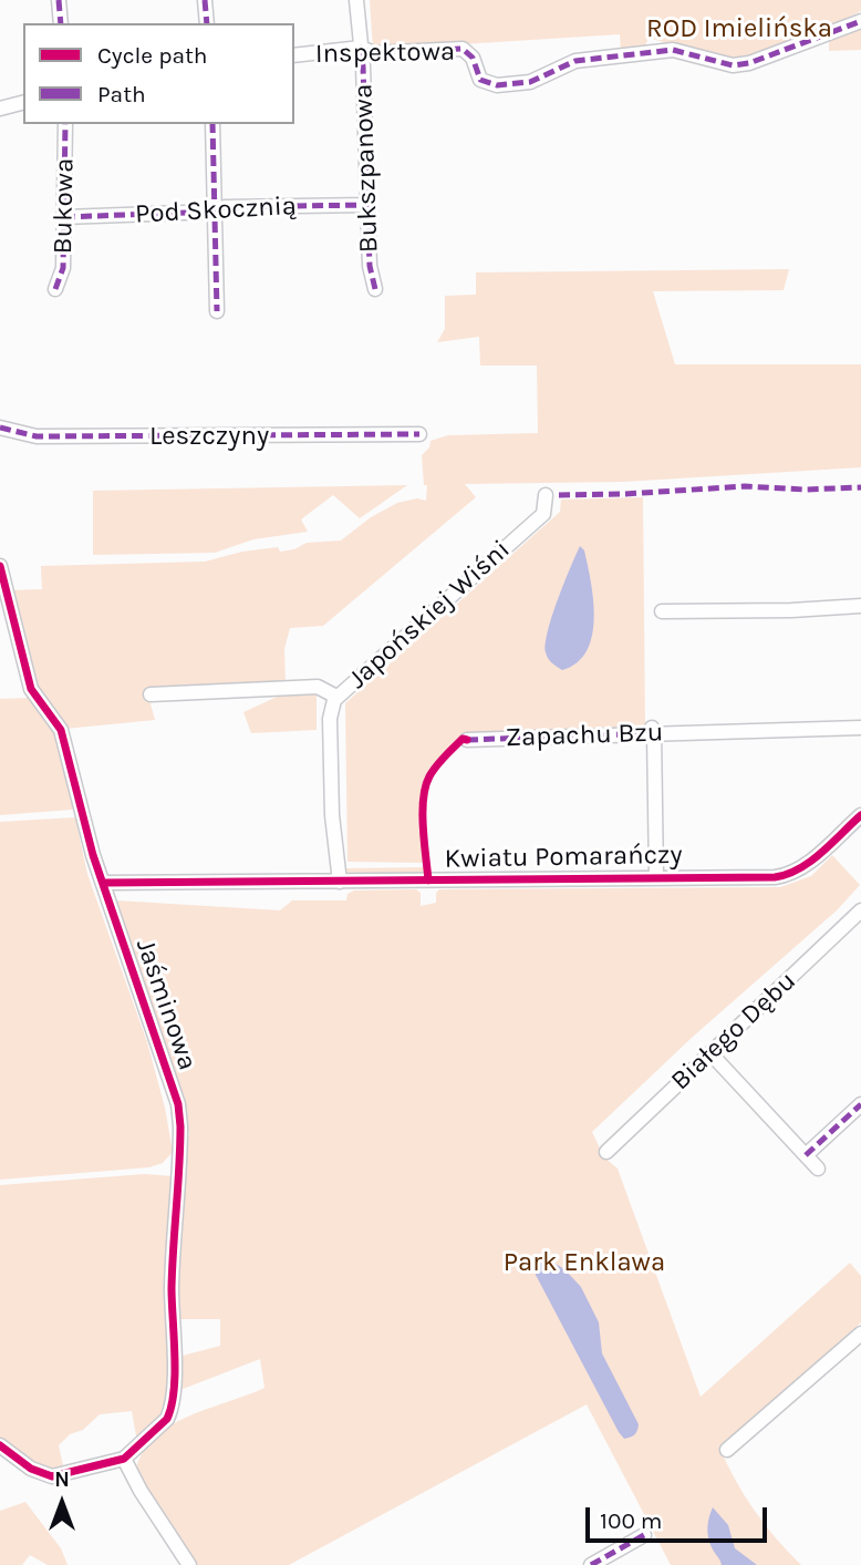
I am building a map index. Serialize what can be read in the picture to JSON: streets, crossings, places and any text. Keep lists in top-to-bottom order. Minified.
{"streets":{"street":["Inspektowa","Bukszpanowa","Bukowa","Pod Skocznią","Leszczyny","Japońskiej Wiśni","Zapachu Bzu","Kwiatu Pomarańczy","Jaśminowa","Białego Dębu"]},"crossings":[["Inspektowa","Bukszpanowa"],["Bukszpanowa","Pod Skocznią"],["Bukowa","Pod Skocznią"],["Japońskiej Wiśni","Kwiatu Pomarańczy"],["Kwiatu Pomarańczy","Jaśminowa"]],"parks":["ROD Imielińska","Park Enklawa"],"legend":["Cycle path","Path"],"scale_bar":"100 m","north":"top"}
